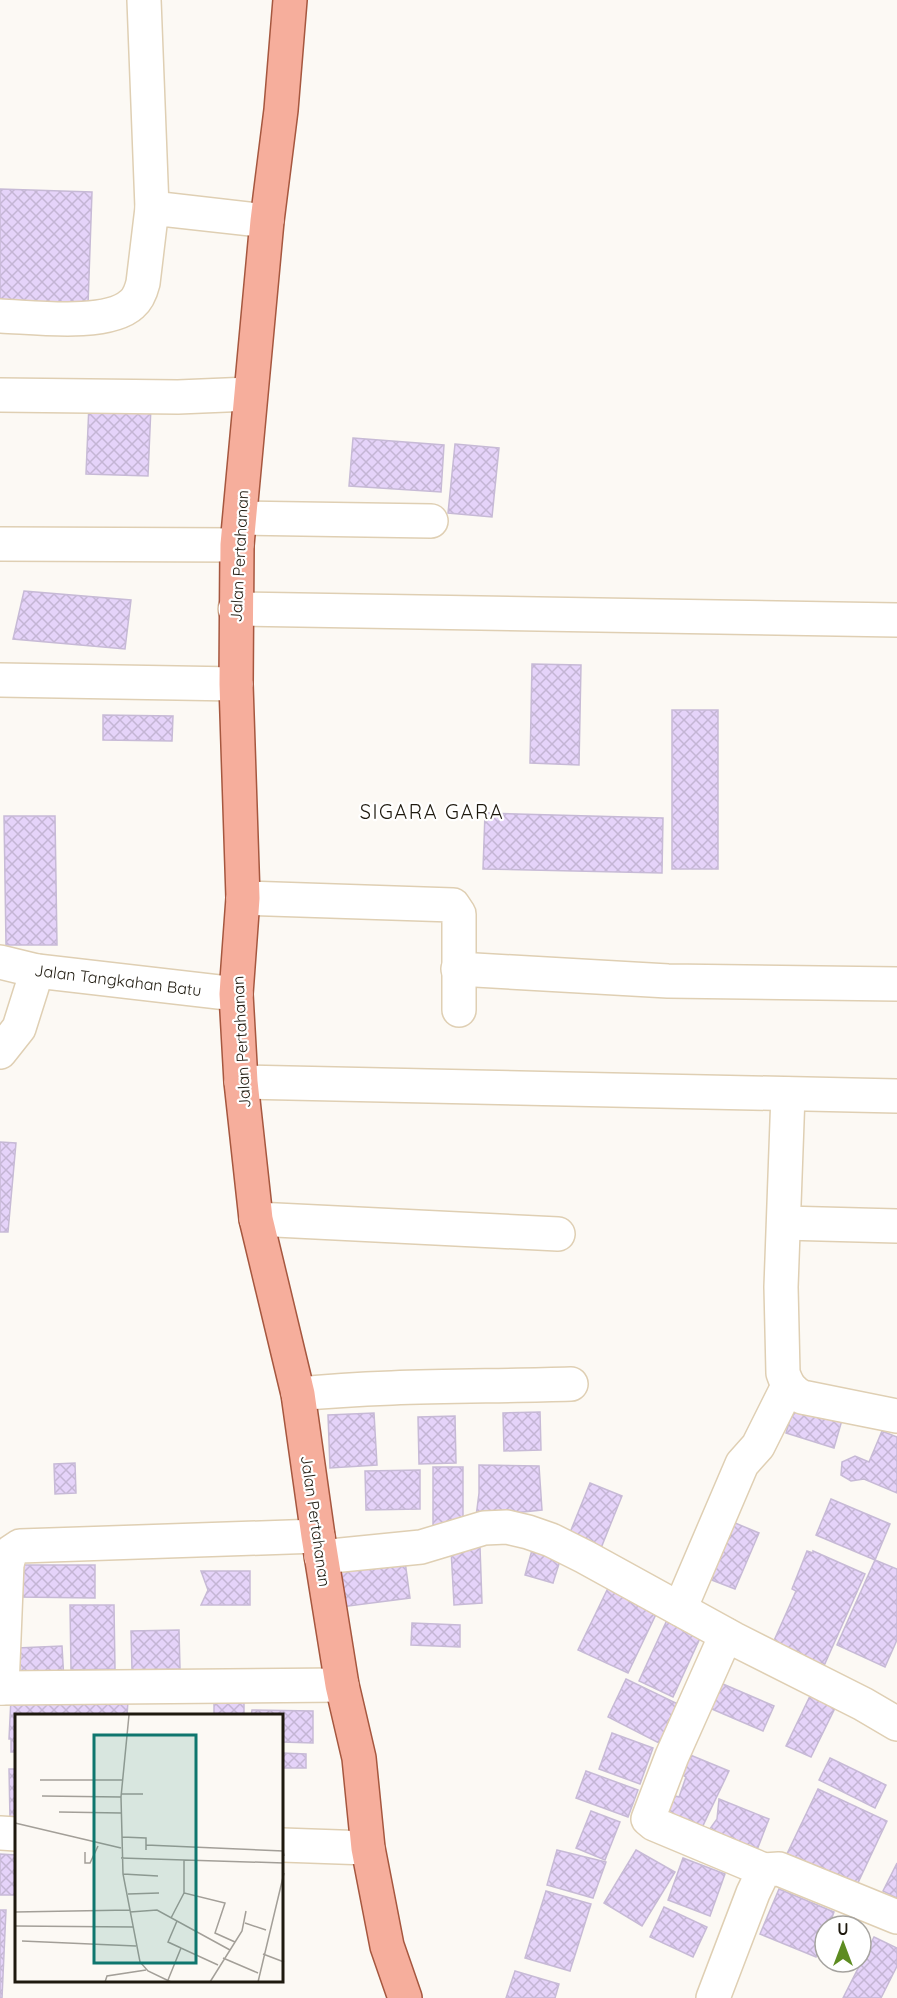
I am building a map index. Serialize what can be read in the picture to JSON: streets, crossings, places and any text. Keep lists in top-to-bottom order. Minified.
{"streets":{"main road":["Jalan Pertahanan"],"street":["Jalan Tangkahan Batu"]},"crossings":[["Jalan Pertahanan","Jalan Tangkahan Batu"]],"districts":["SIGARA GARA"],"north":"top"}
